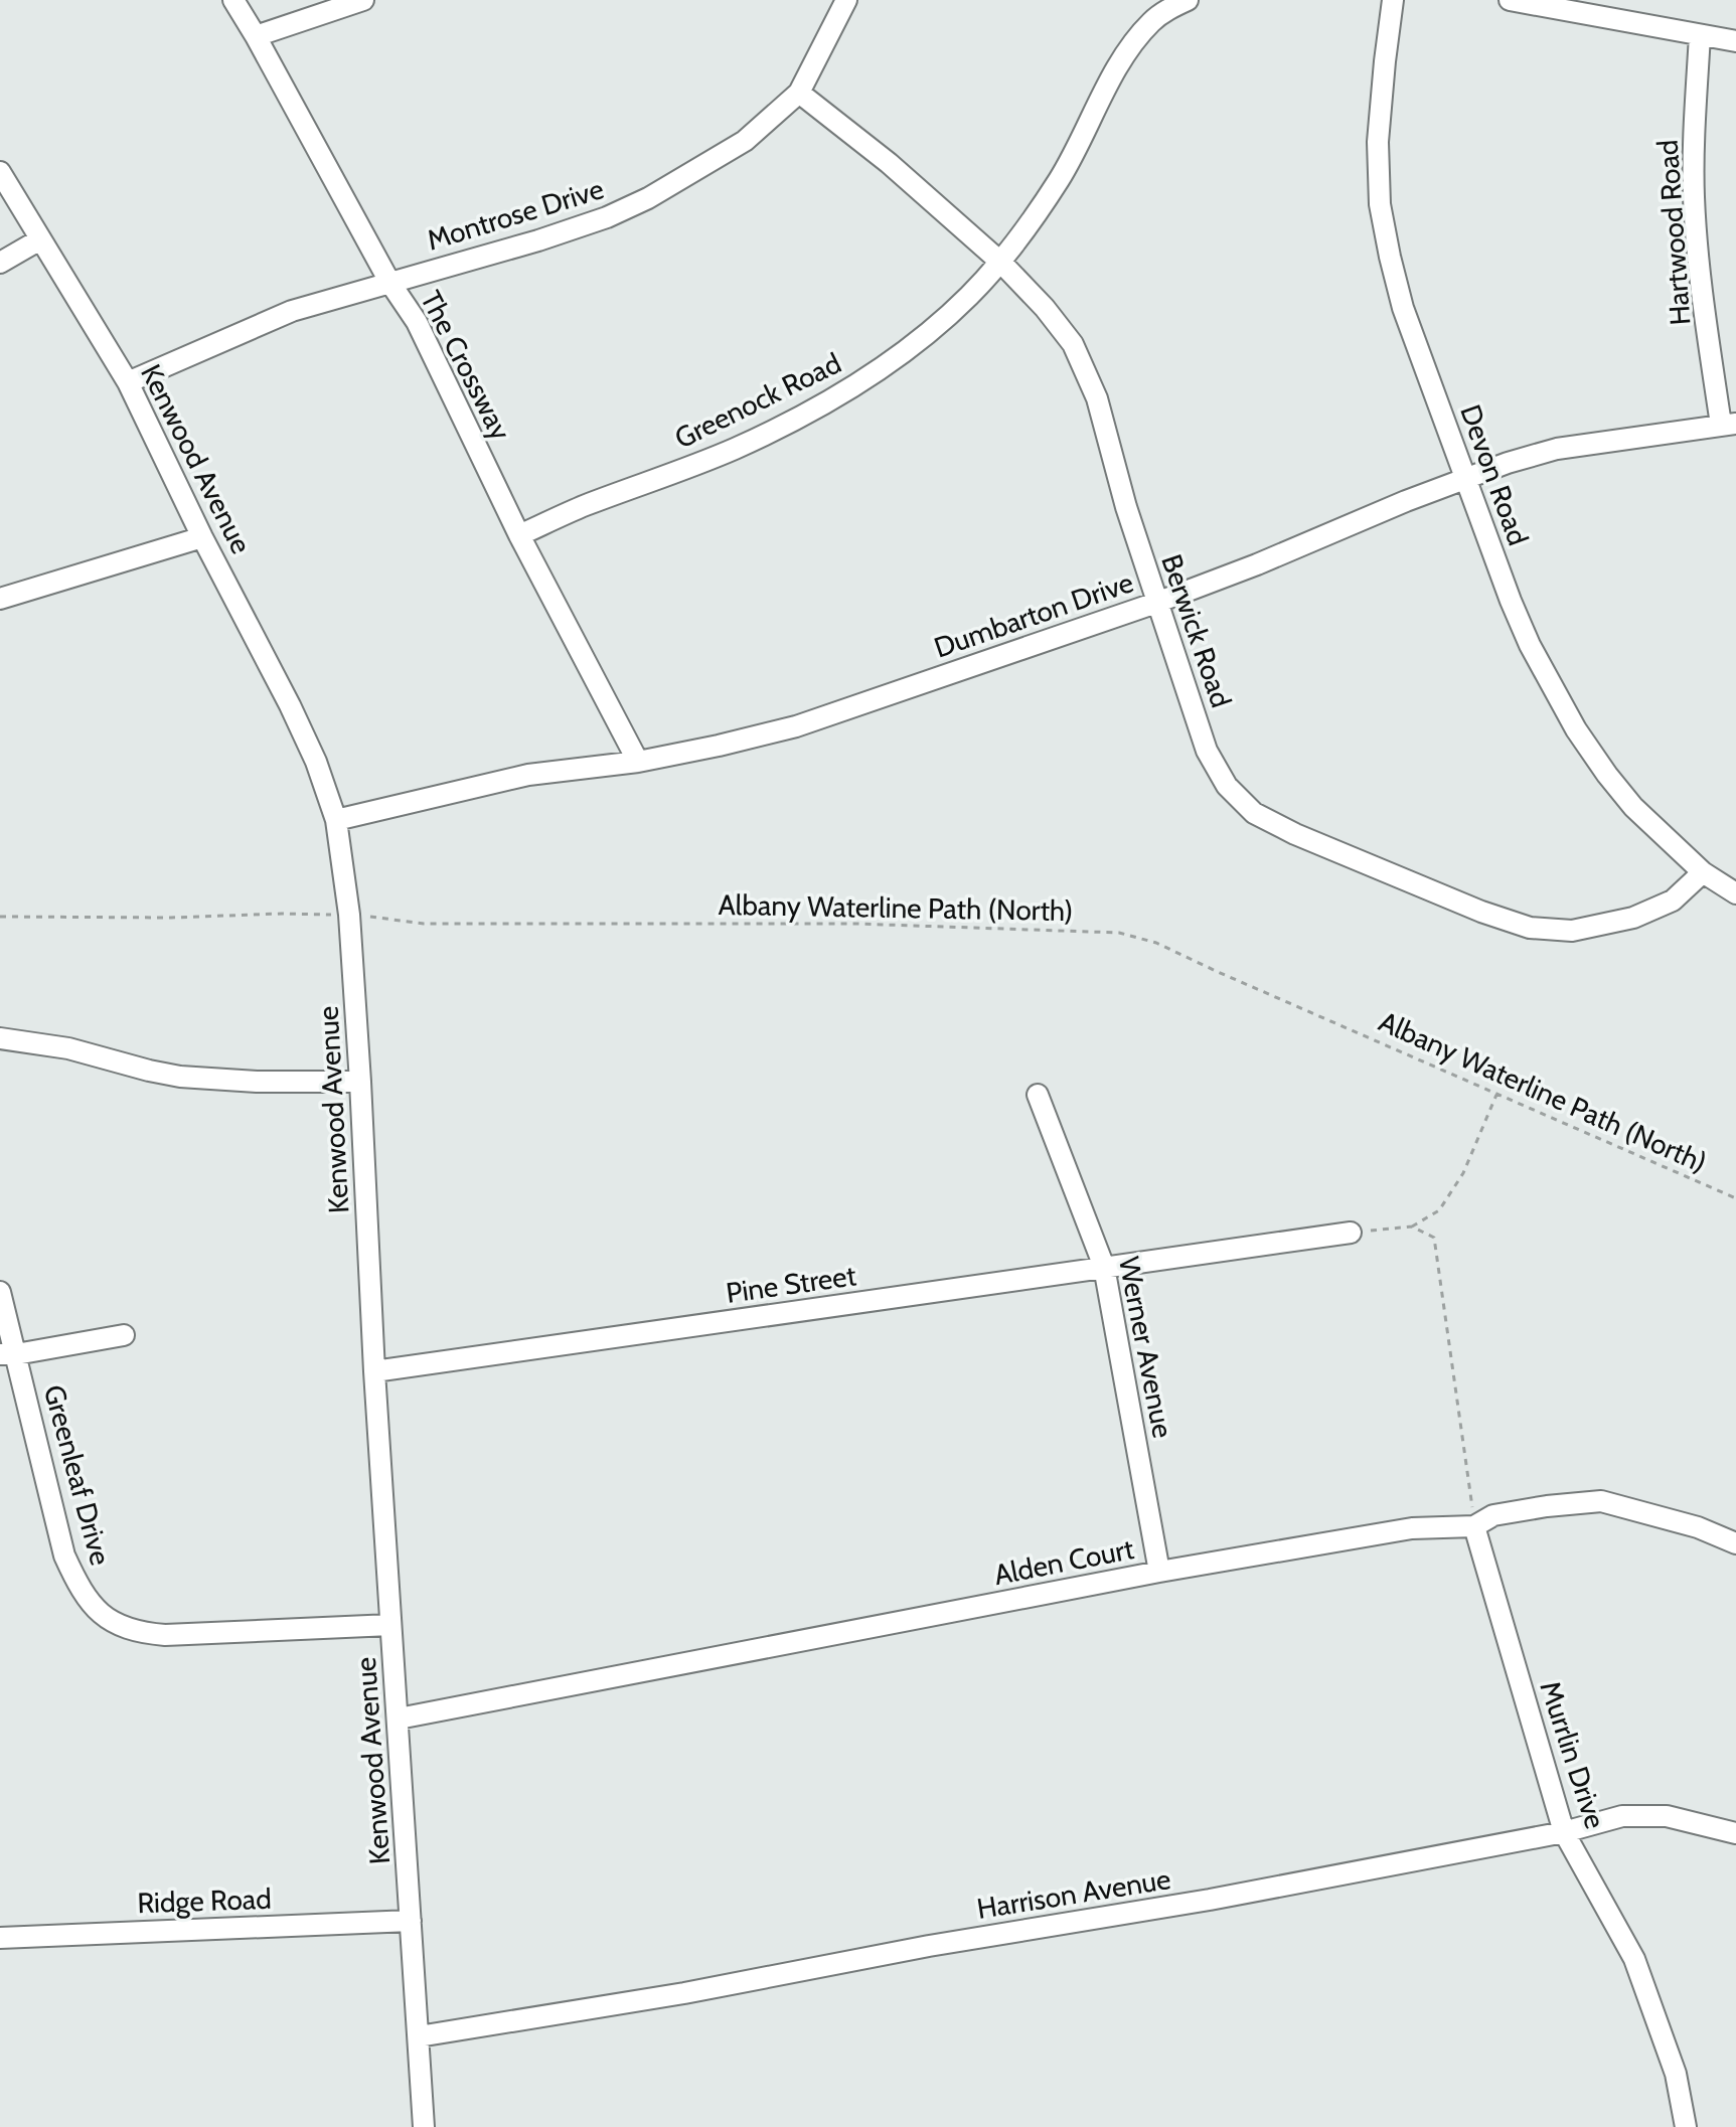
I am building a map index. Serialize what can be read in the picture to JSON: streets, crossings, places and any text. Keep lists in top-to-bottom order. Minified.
{"streets":{"street":["Montrose Drive","Hartwood Road","The Crossway","Greenock Road","Kenwood Avenue","Devon Road","Dumbarton Drive","Berwick Road","Pine Street","Werner Avenue","Greenleaf Drive","Alden Court","Murrlin Drive","Harrison Avenue","Ridge Road"],"path":["Albany Waterline Path (North)"]},"crossings":[["Montrose Drive","The Crossway"],["Montrose Drive","Kenwood Avenue"],["Montrose Drive","Berwick Road"],["Hartwood Road","Dumbarton Drive"],["The Crossway","Greenock Road"],["The Crossway","Dumbarton Drive"],["Greenock Road","Berwick Road"],["Kenwood Avenue","Dumbarton Drive"],["Kenwood Avenue","Albany Waterline Path (North)"],["Kenwood Avenue","Pine Street"],["Kenwood Avenue","Greenleaf Drive"],["Kenwood Avenue","Alden Court"],["Kenwood Avenue","Harrison Avenue"],["Kenwood Avenue","Ridge Road"],["Devon Road","Dumbarton Drive"],["Devon Road","Berwick Road"],["Dumbarton Drive","Berwick Road"],["Pine Street","Werner Avenue"],["Werner Avenue","Alden Court"],["Alden Court","Murrlin Drive"],["Murrlin Drive","Harrison Avenue"]]}
